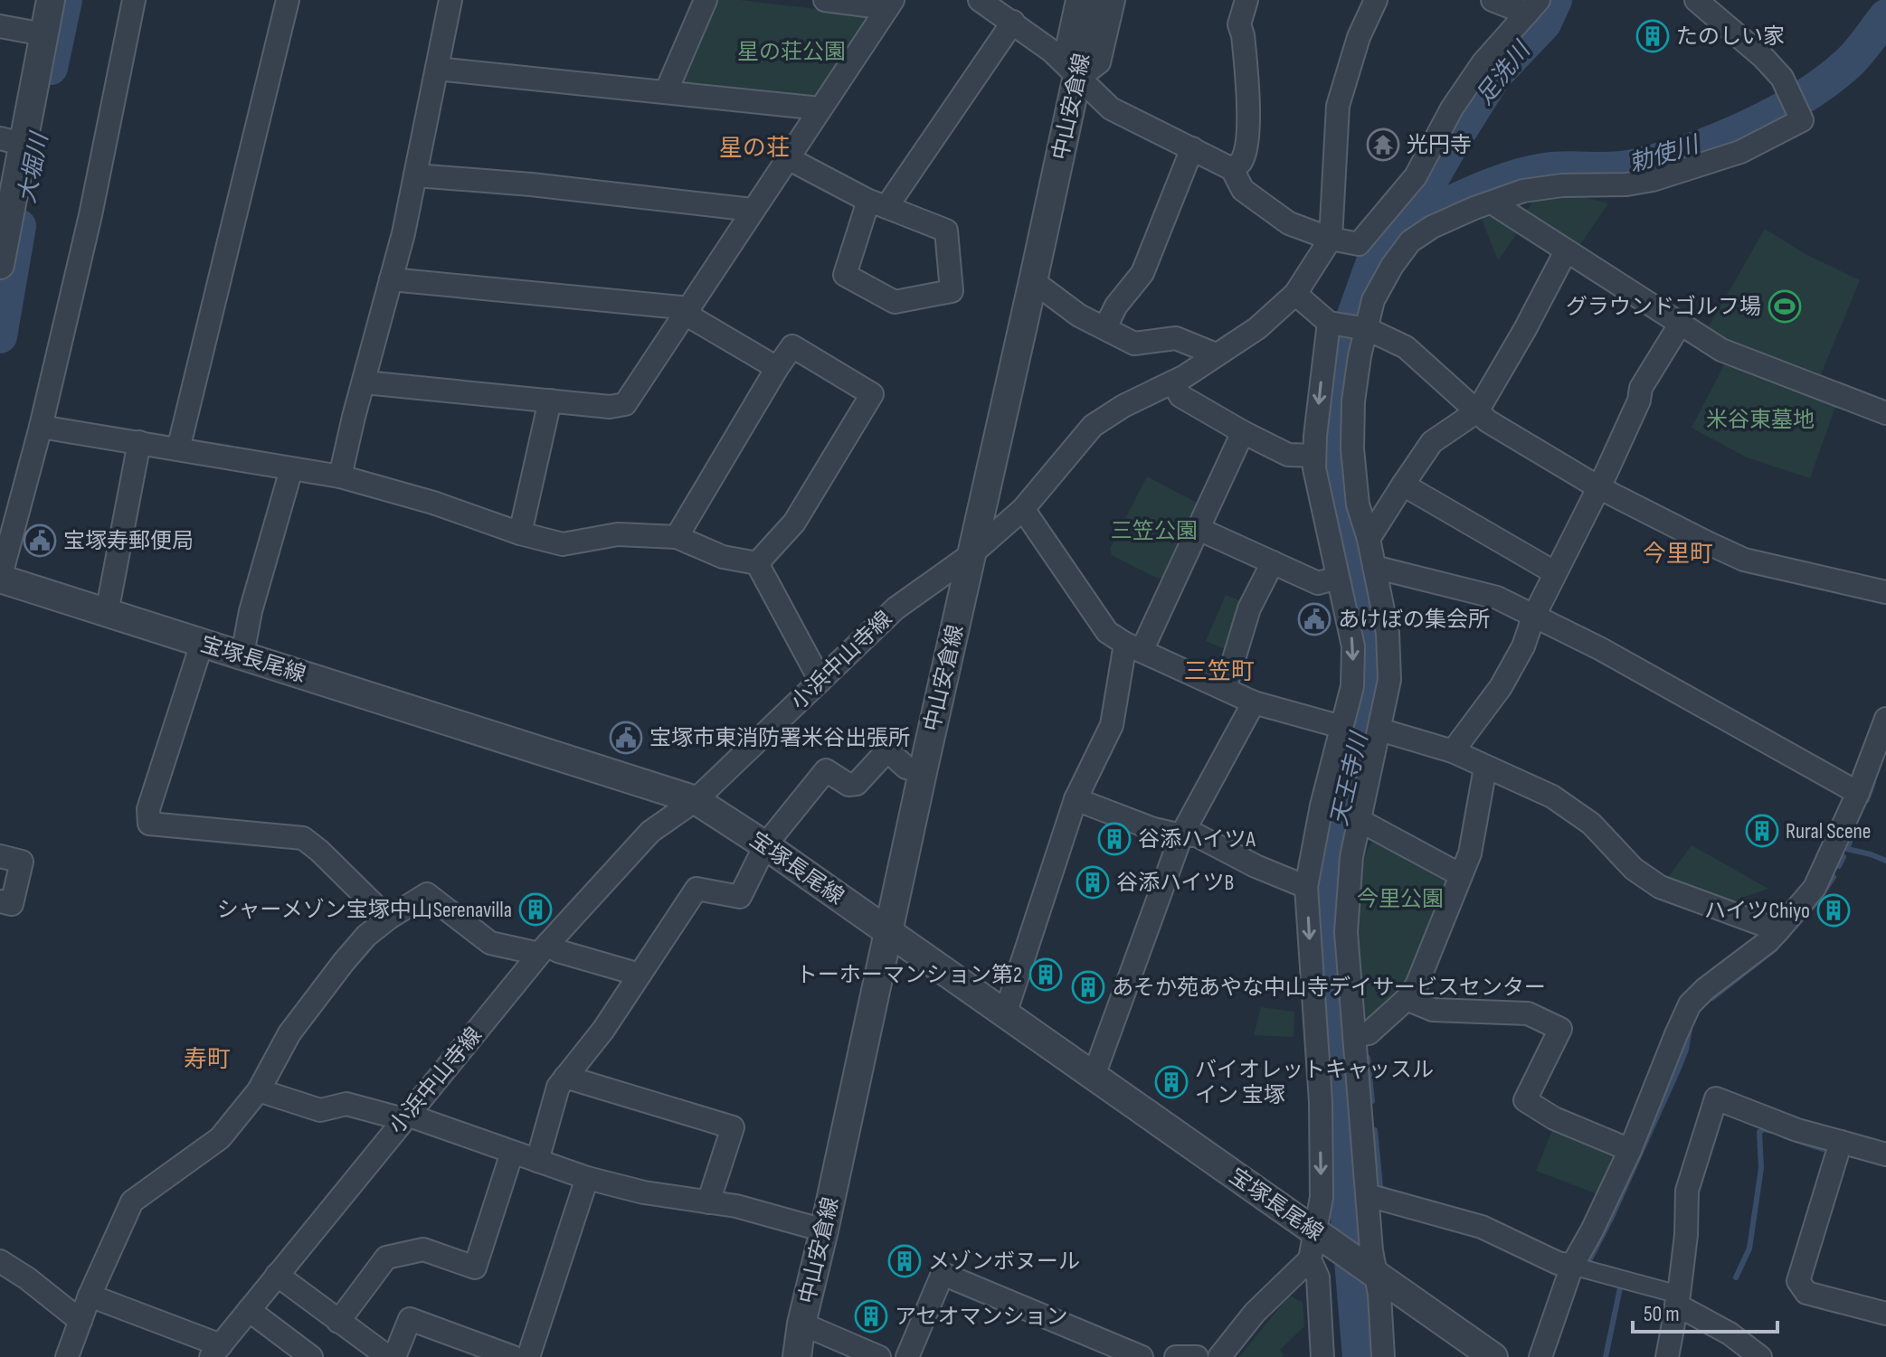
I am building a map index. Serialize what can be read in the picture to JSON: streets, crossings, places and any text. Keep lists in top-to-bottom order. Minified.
{"streets":{"street":["中山安倉線","宝塚長尾線","小浜中山寺線"]},"crossings":[["中山安倉線","宝塚長尾線"],["中山安倉線","小浜中山寺線"],["宝塚長尾線","小浜中山寺線"]],"districts":["星の荘","今里町","三笠町","寿町"],"water":["足洗川","勅使川","大堀川","天王寺川"],"parks":["星の荘公園","米谷東墓地","三笠公園","今里公園"],"places":{"building":["たのしい家","Rural Scene","谷添ハイツA","谷添ハイツB","シャーメゾン宝塚中山Serenavilla","ハイツChiyo","トーホーマンション第2","あそか苑あやな中山寺デイサービスセンター","バイオレットキャッスル イン 宝塚","メゾンボヌール","アセオマンション"],"temple":["光円寺"],"sports":["グラウンドゴルフ場"],"public building":["宝塚寿郵便局","あけぼの集会所","宝塚市東消防署米谷出張所"]},"scale_bar":"50 m"}
